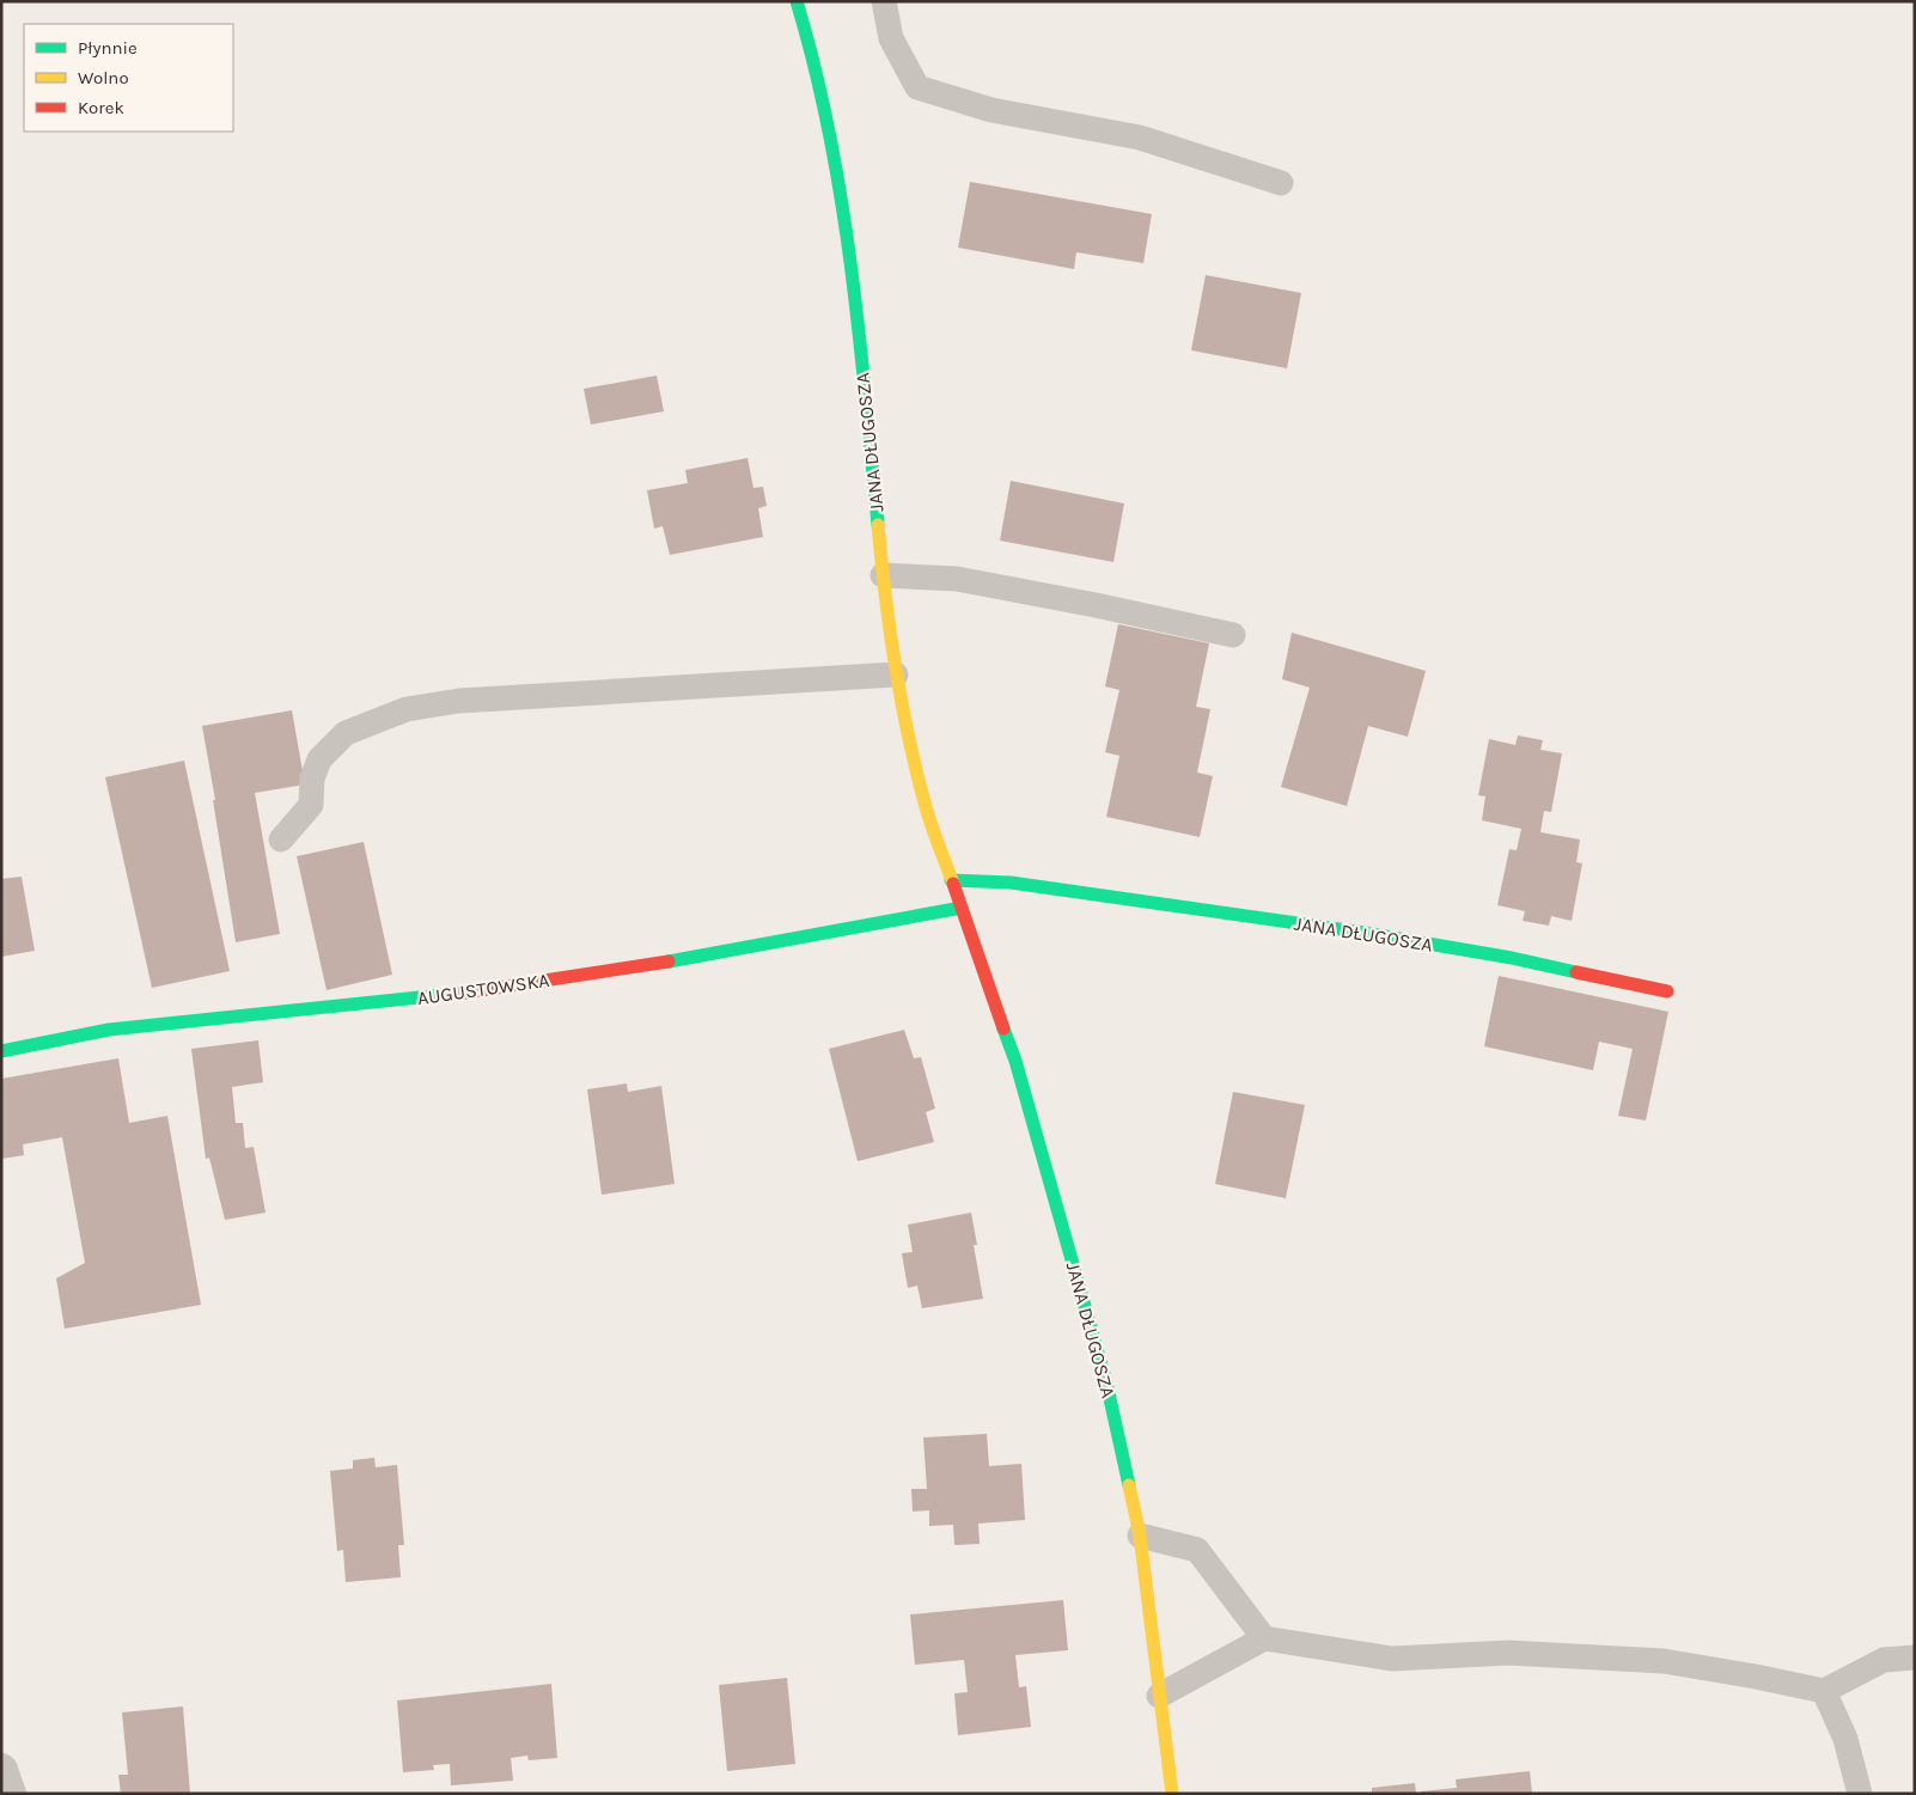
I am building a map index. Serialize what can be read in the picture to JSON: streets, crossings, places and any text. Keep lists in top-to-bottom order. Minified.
{"streets":{"street":["JANA DŁUGOSZA","AUGUSTOWSKA"]},"crossings":[["JANA DŁUGOSZA","AUGUSTOWSKA"]],"legend":["Płynnie","Wolno","Korek"]}
